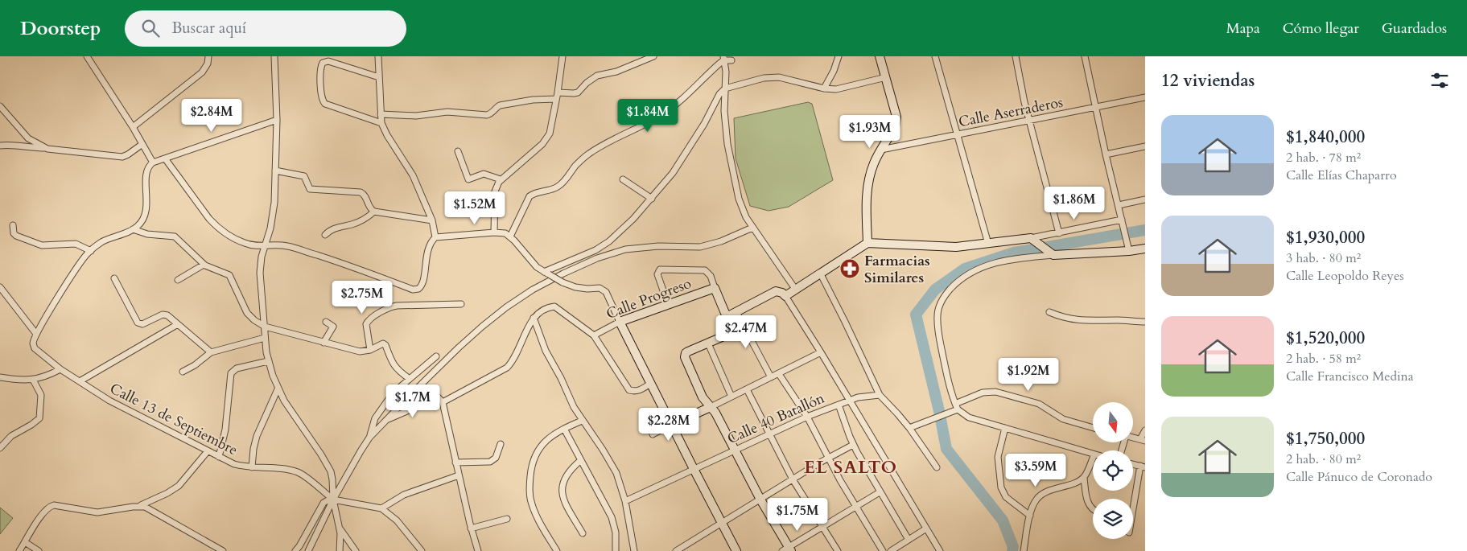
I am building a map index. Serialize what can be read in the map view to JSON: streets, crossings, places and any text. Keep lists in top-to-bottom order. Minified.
{"streets":{"street":["Calle Aserraderos","Calle Progreso","Calle 40 Batallón","Calle 13 de Septiembre"]},"districts":["EL SALTO"],"places":{"pharmacy":["Farmacias Similares"]},"north":"bottom","page":{"header":"Doorstep","search":"Buscar aquí","nav":["Mapa","Cómo llegar","Guardados"],"heading":"12 viviendas","price":["$2.84M","$1.84M","$1.93M","$1.86M","$1.52M","$2.75M","$2.47M","$1.92M","$1.7M","$2.28M","$3.59M","$1.75M"],"list":[{"name":"$1,840,000","note":"2 hab. · 78 m² · Calle Elías Chaparro"},{"name":"$1,930,000","note":"3 hab. · 80 m² · Calle Leopoldo Reyes"},{"name":"$1,520,000","note":"2 hab. · 58 m² · Calle Francisco Medina"},{"name":"$1,750,000","note":"2 hab. · 80 m² · Calle Pánuco de Coronado"}]}}
